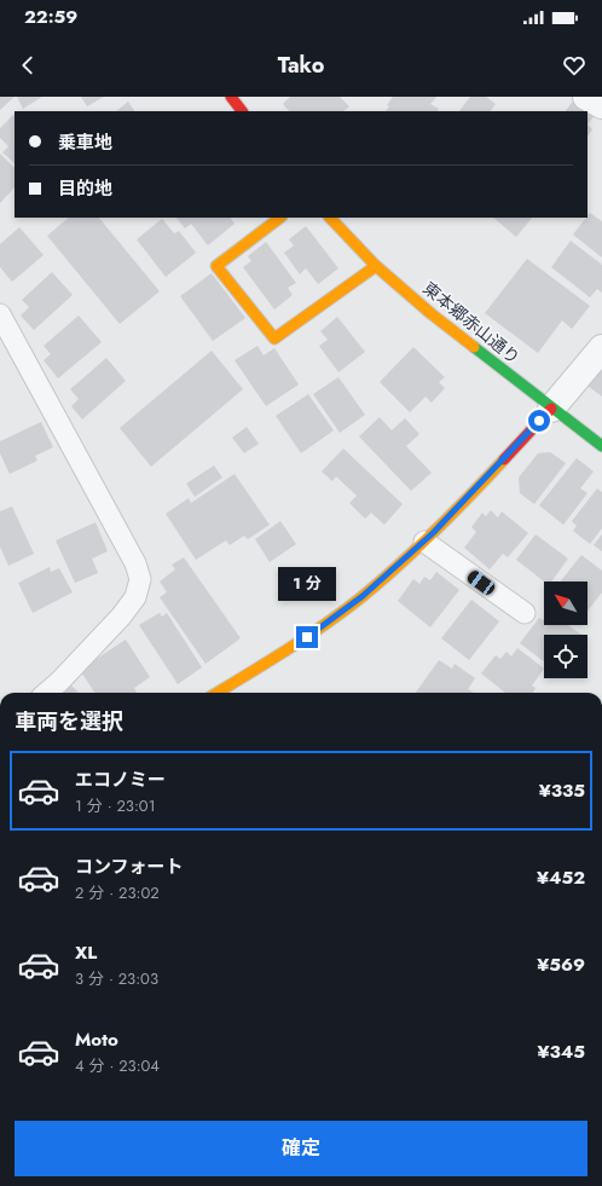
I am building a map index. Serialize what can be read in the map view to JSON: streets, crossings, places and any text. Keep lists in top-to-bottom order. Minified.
{"streets":{"street":["東本郷赤山通り"]},"north":"top left","page":{"status":"22:59","header":"Tako","banner":["乗車地","目的地"],"bubble":"1 分","heading":"車両を選択","list":[{"name":"エコノミー","note":"1 分 · 23:01","value":"¥335"},{"name":"コンフォート","note":"2 分 · 23:02","value":"¥452"},{"name":"XL","note":"3 分 · 23:03","value":"¥569"},{"name":"Moto","note":"4 分 · 23:04","value":"¥345"}],"buttons":"確定"}}
